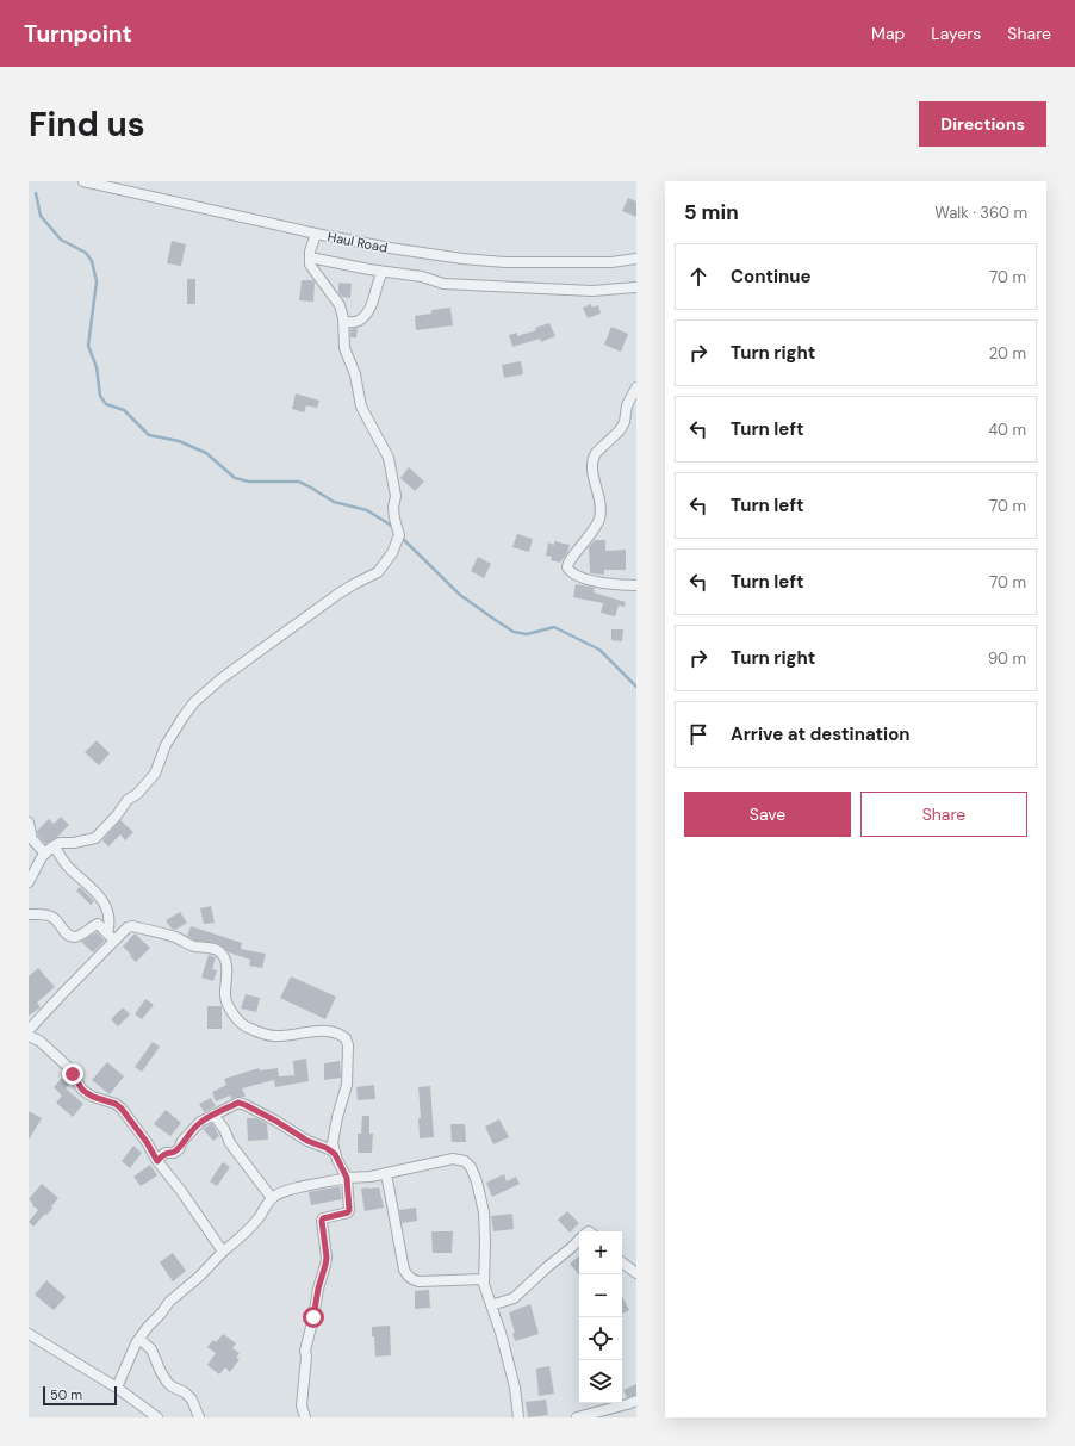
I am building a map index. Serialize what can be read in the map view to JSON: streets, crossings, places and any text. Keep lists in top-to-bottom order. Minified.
{"streets":{"street":["Haul Road"]},"scale_bar":"50 m","page":{"header":"Turnpoint","nav":["Map","Layers","Share"],"buttons":["Directions",["Save","Share"]],"title":"Find us","heading":["5 min","Walk · 360 m"],"list":[["Continue","70 m"],["Turn right","20 m"],["Turn left","40 m"],["Turn left","70 m"],["Turn left","70 m"],["Turn right","90 m"],"Arrive at destination"],"map_buttons":["+","−"],"scale":"50 m"}}
